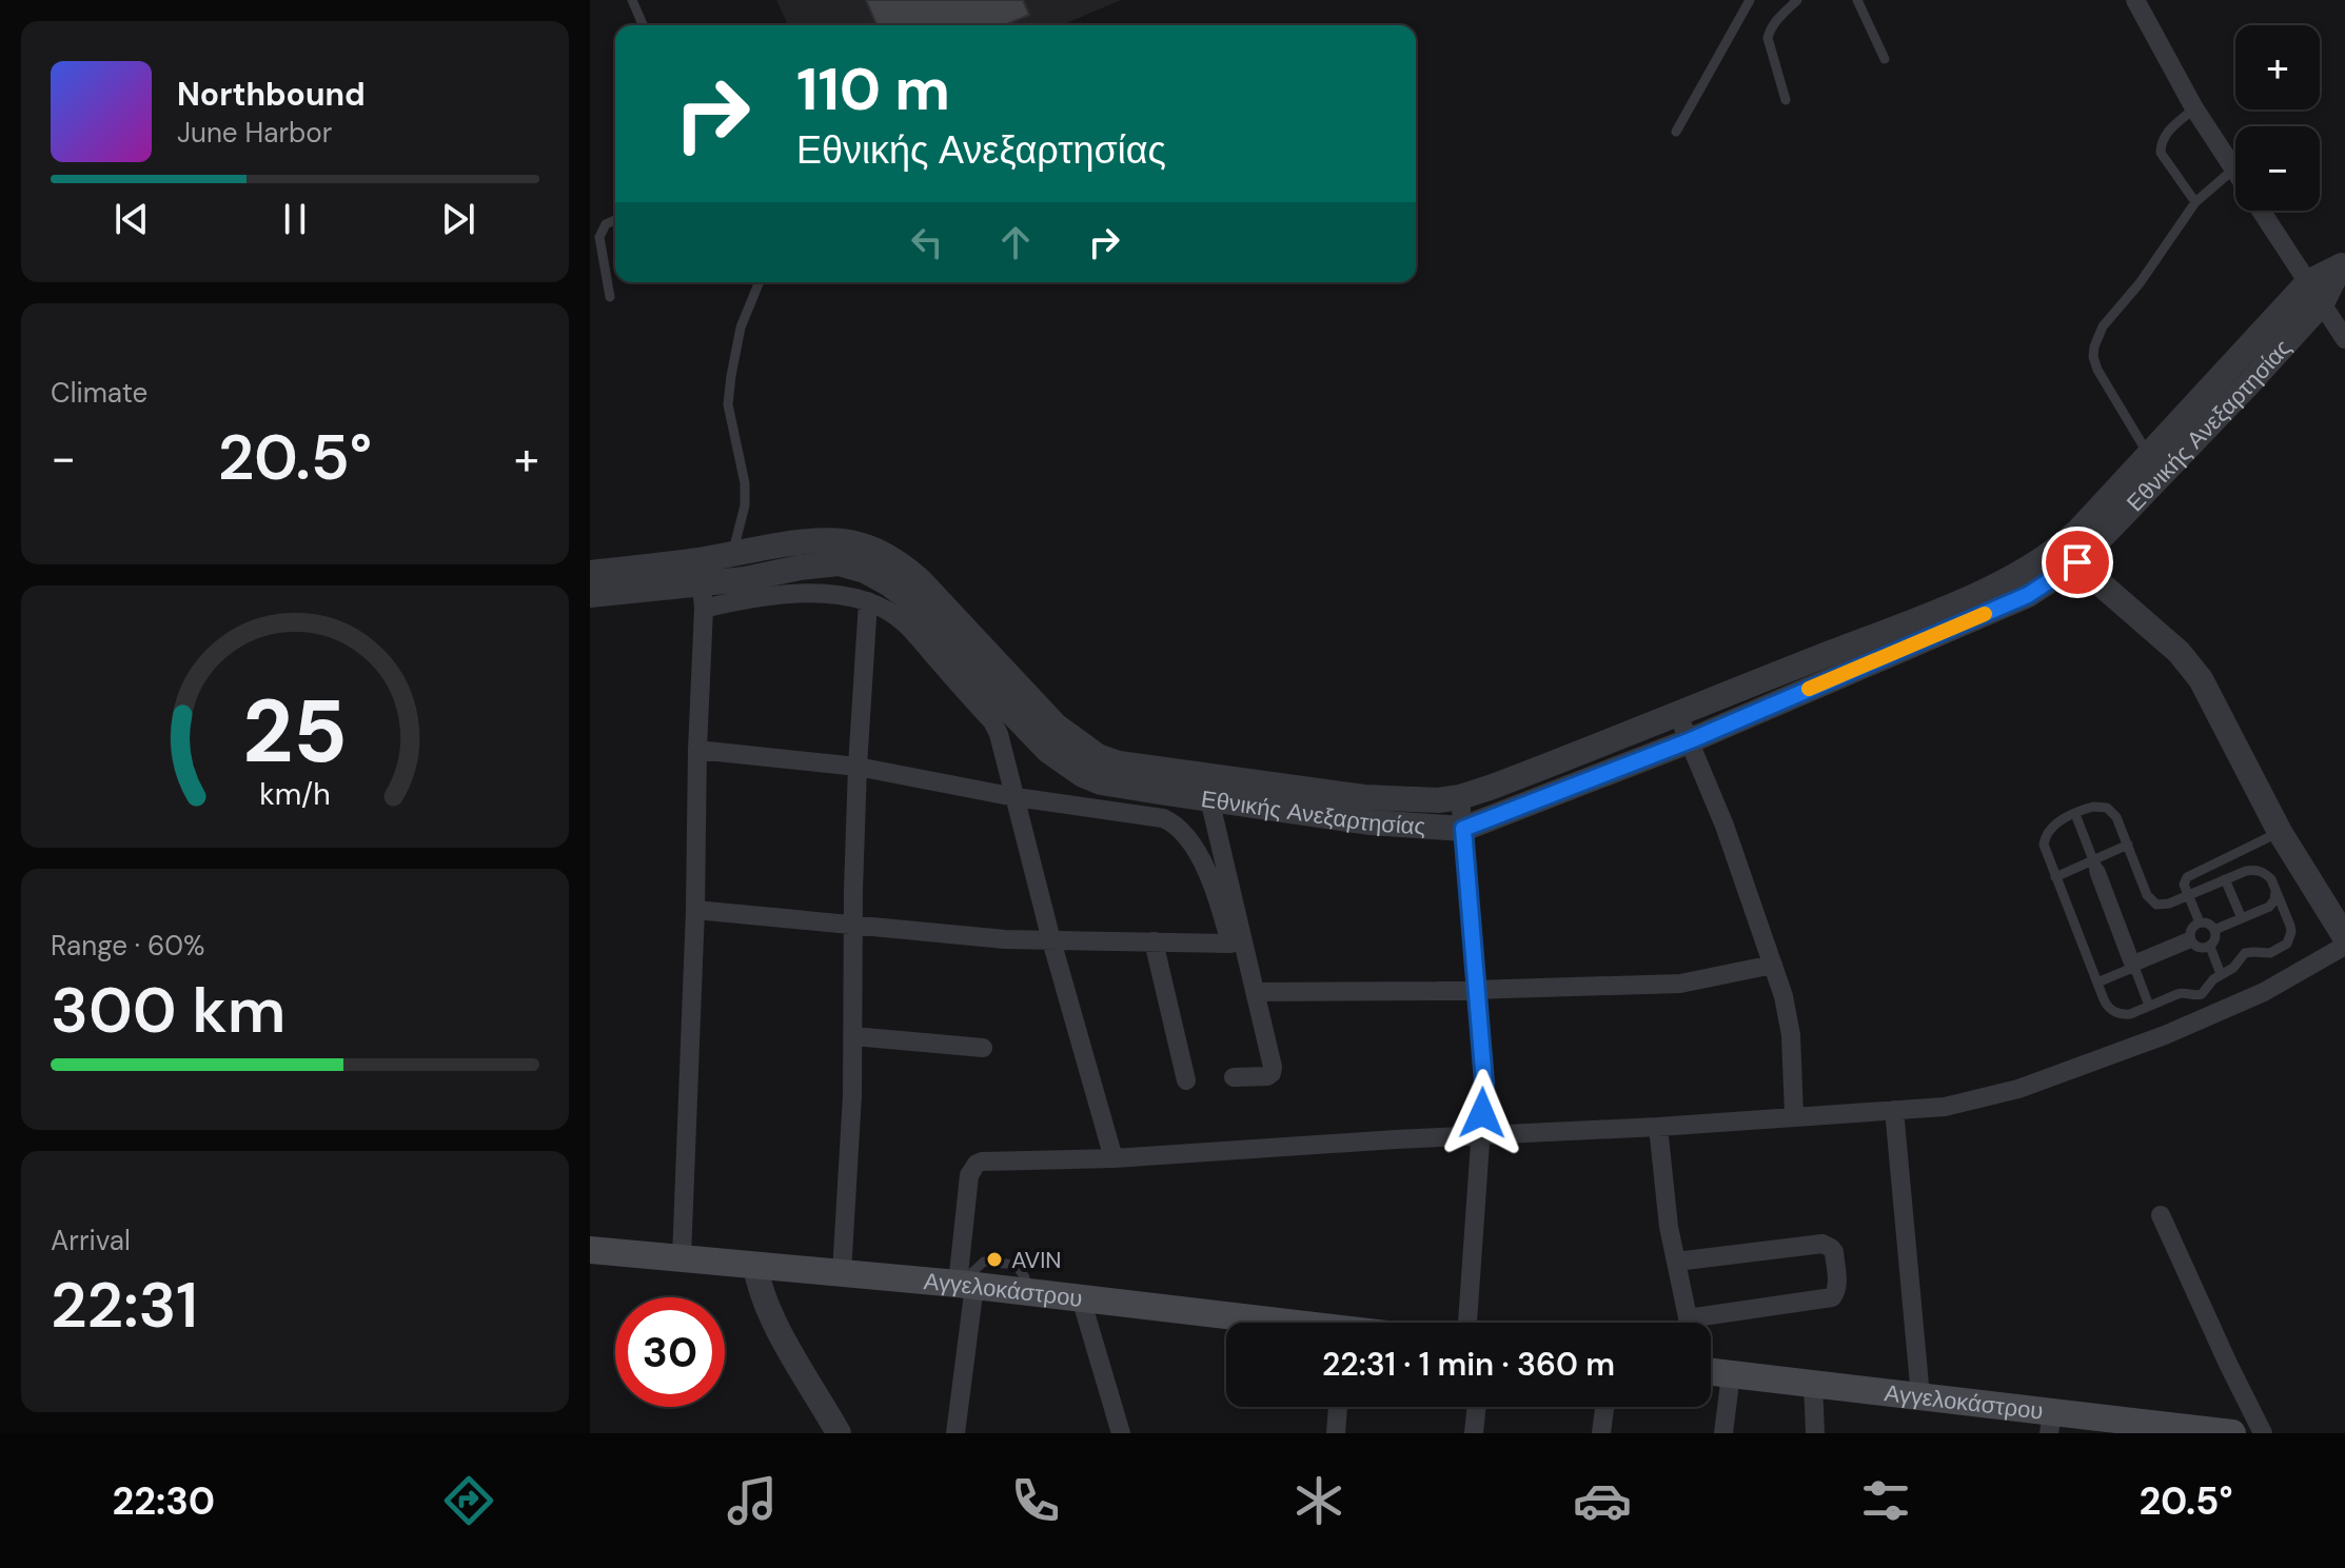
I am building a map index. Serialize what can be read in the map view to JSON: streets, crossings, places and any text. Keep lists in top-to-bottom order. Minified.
{"streets":{"main road":["Αγγελοκάστρου"],"street":["Εθνικής Ανεξαρτησίας"]},"places":["AVIN"],"page":{"map_buttons":["+","−"],"turn":["110 m","Εθνικής Ανεξαρτησίας"],"song":["Northbound","June Harbor"],"tile":["Climate",["Range · 60%","300 km"],["Arrival","22:31"]],"heat":["−","20.5°","+"],"limit":"30","trip":"22:31 · 1 min · 360 m","tabs":["22:30","20.5°"],"gauge":["25","km/h"]}}
